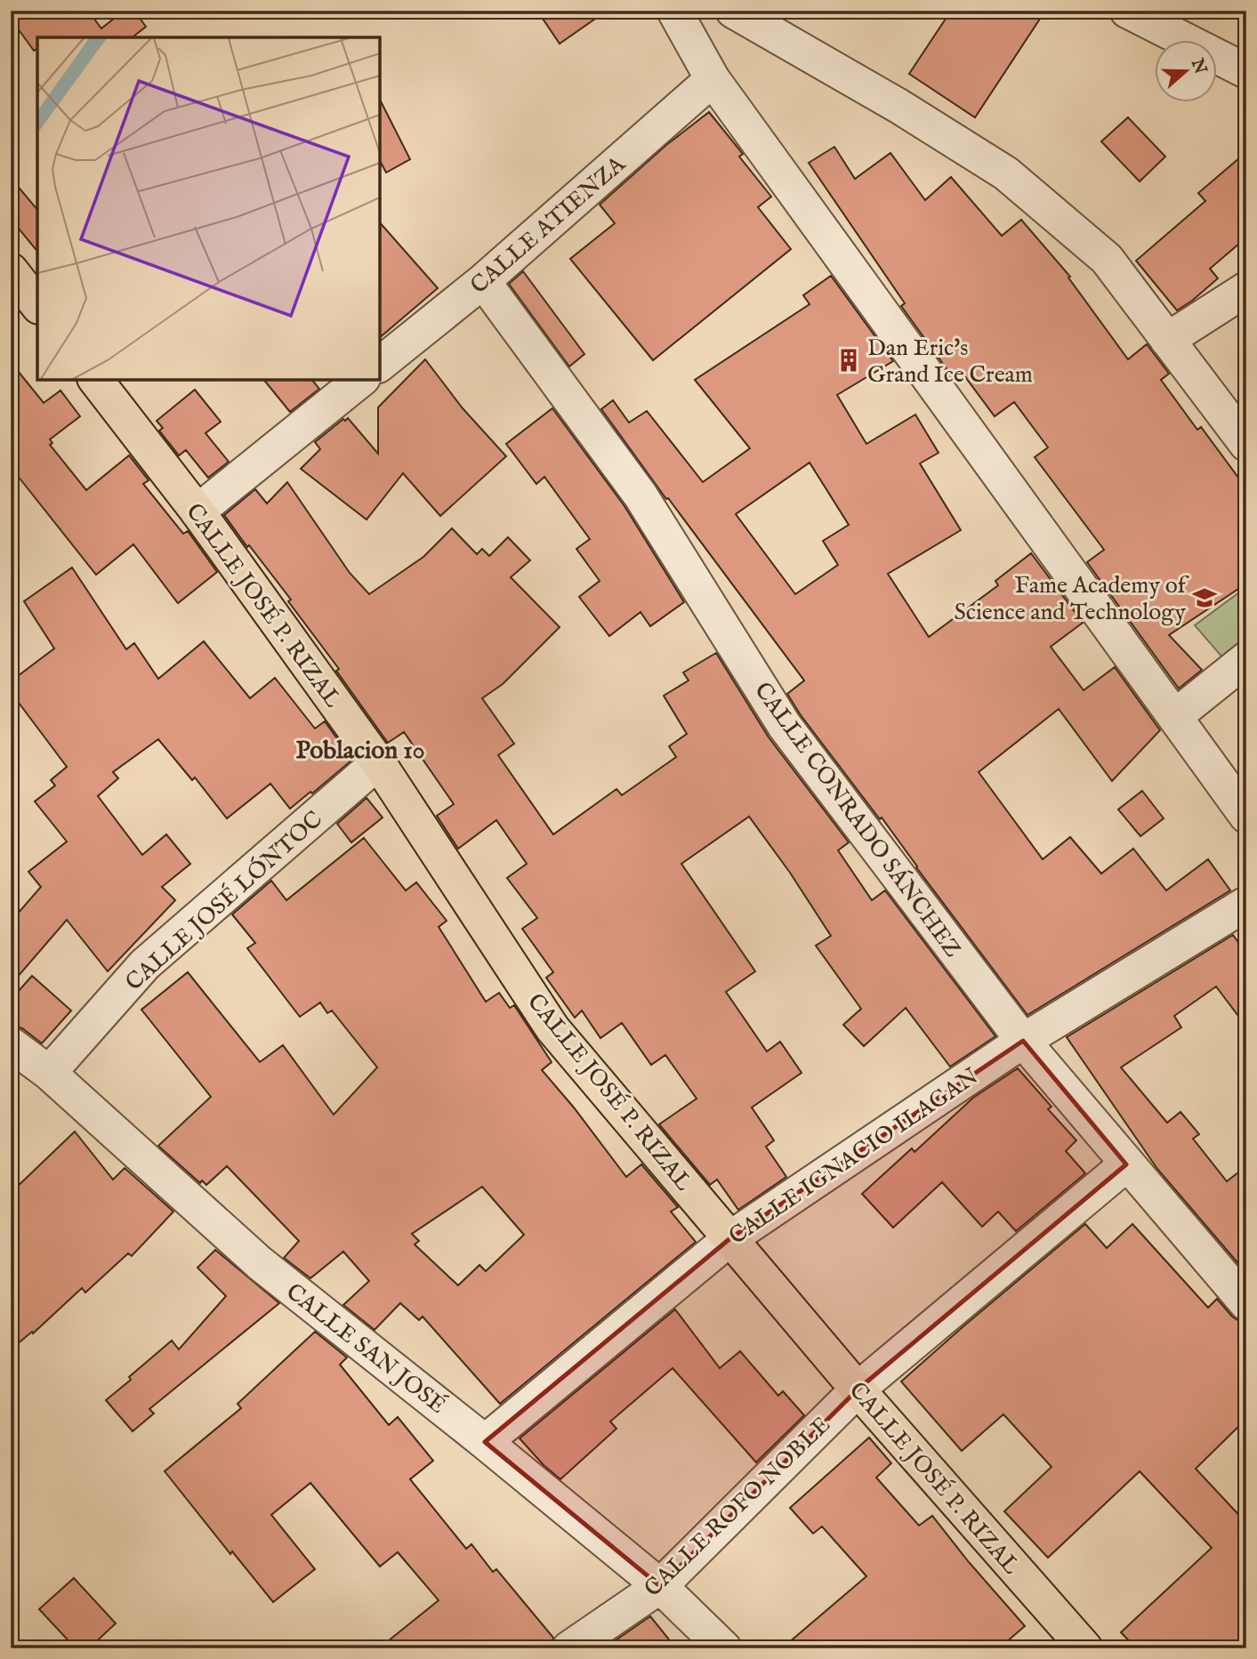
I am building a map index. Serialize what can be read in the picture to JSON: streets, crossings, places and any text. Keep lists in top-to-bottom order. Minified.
{"streets":{"main road":["CALLE JOSÉ P. RIZAL"],"street":["CALLE ATIENZA","CALLE CONRADO SÁNCHEZ","CALLE JOSÉ LÓNTOC","CALLE IGNACIO ILAGAN","CALLE SAN JOSÉ","CALLE ROFO NOBLE"]},"crossings":[["CALLE ATIENZA","CALLE CONRADO SÁNCHEZ"],["CALLE JOSÉ P. RIZAL","CALLE JOSÉ LÓNTOC"],["CALLE JOSÉ P. RIZAL","CALLE IGNACIO ILAGAN"],["CALLE JOSÉ P. RIZAL","CALLE ROFO NOBLE"],["CALLE CONRADO SÁNCHEZ","CALLE IGNACIO ILAGAN"],["CALLE CONRADO SÁNCHEZ","CALLE ROFO NOBLE"],["CALLE JOSÉ LÓNTOC","CALLE SAN JOSÉ"],["CALLE IGNACIO ILAGAN","CALLE SAN JOSÉ"],["CALLE SAN JOSÉ","CALLE ROFO NOBLE"]],"districts":["Poblacion 10"],"places":{"building":["Dan Eric's Grand Ice Cream"],"school or university":["Fame Academy of Science and Technology"]},"north":"right"}
